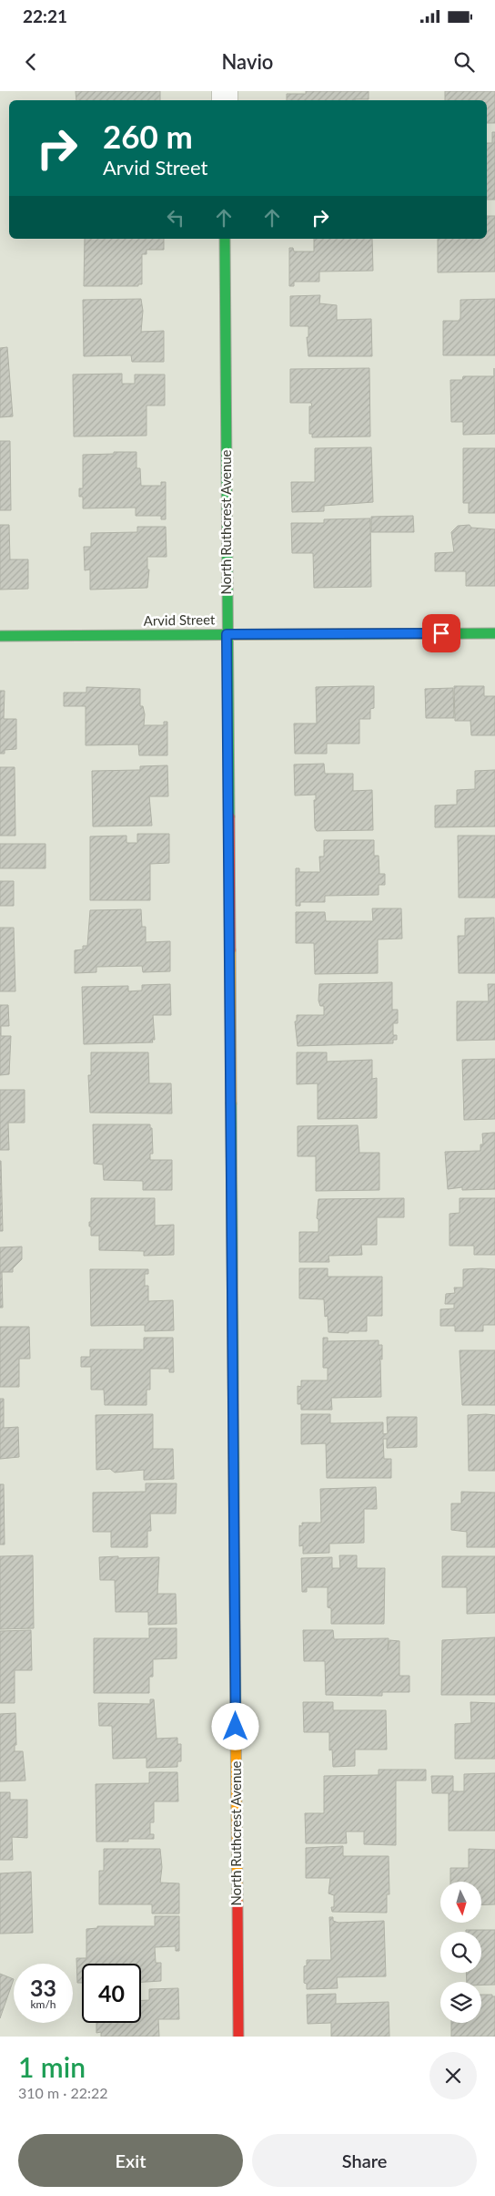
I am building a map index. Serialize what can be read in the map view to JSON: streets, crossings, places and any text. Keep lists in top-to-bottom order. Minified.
{"streets":{"street":["North Ruthcrest Avenue","Arvid Street"]},"crossings":[["North Ruthcrest Avenue","Arvid Street"]],"north":"bottom","page":{"status":"22:21","header":"Navio","turn":["260 m","Arvid Street"],"speed":"33 km/h","limit":"40","heading":["1 min","310 m · 22:22"],"buttons":["Exit","Share"]}}
